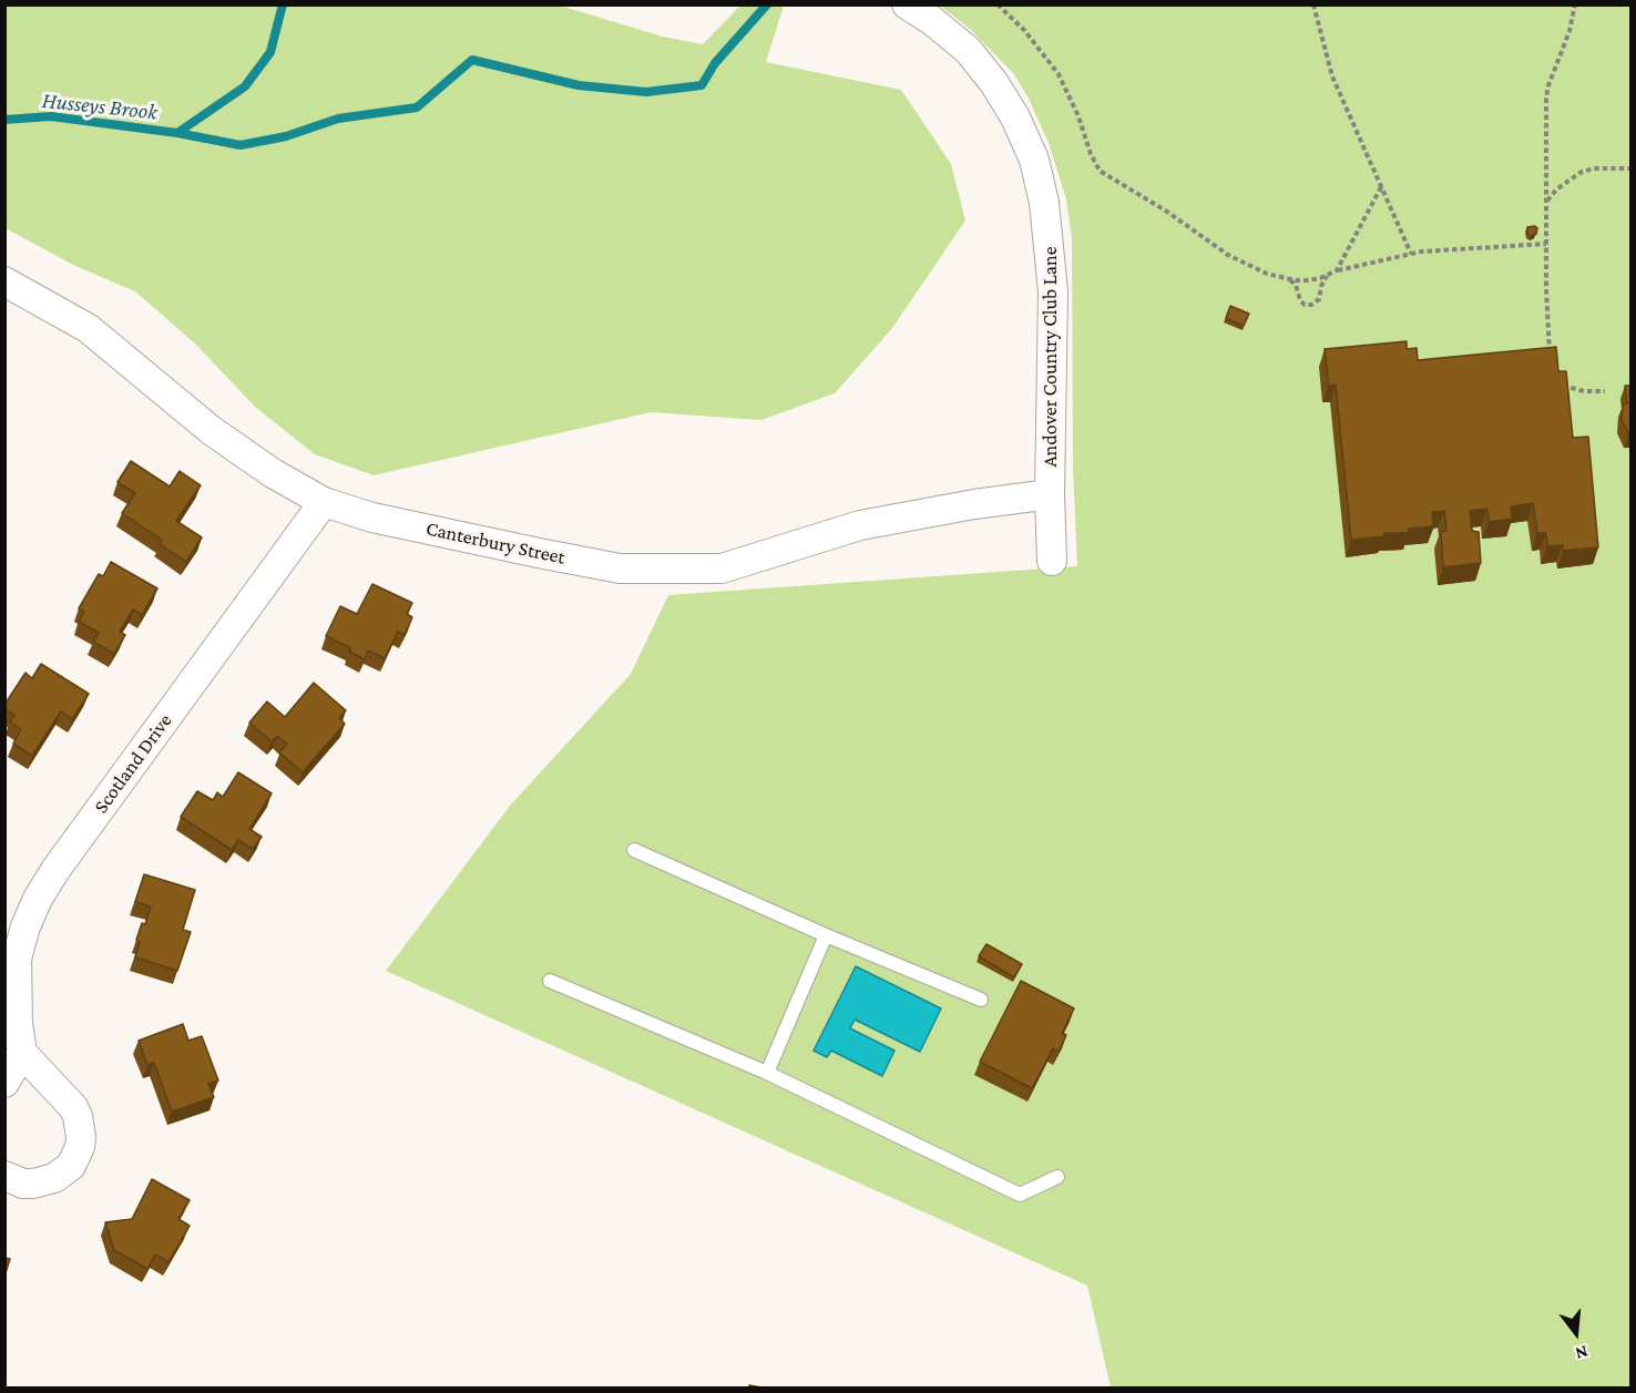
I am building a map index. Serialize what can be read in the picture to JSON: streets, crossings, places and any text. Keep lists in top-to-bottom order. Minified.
{"streets":{"street":["Andover Country Club Lane","Canterbury Street","Scotland Drive"]},"crossings":[["Andover Country Club Lane","Canterbury Street"],["Canterbury Street","Scotland Drive"]],"water":["Husseys Brook"],"north":"bottom"}
